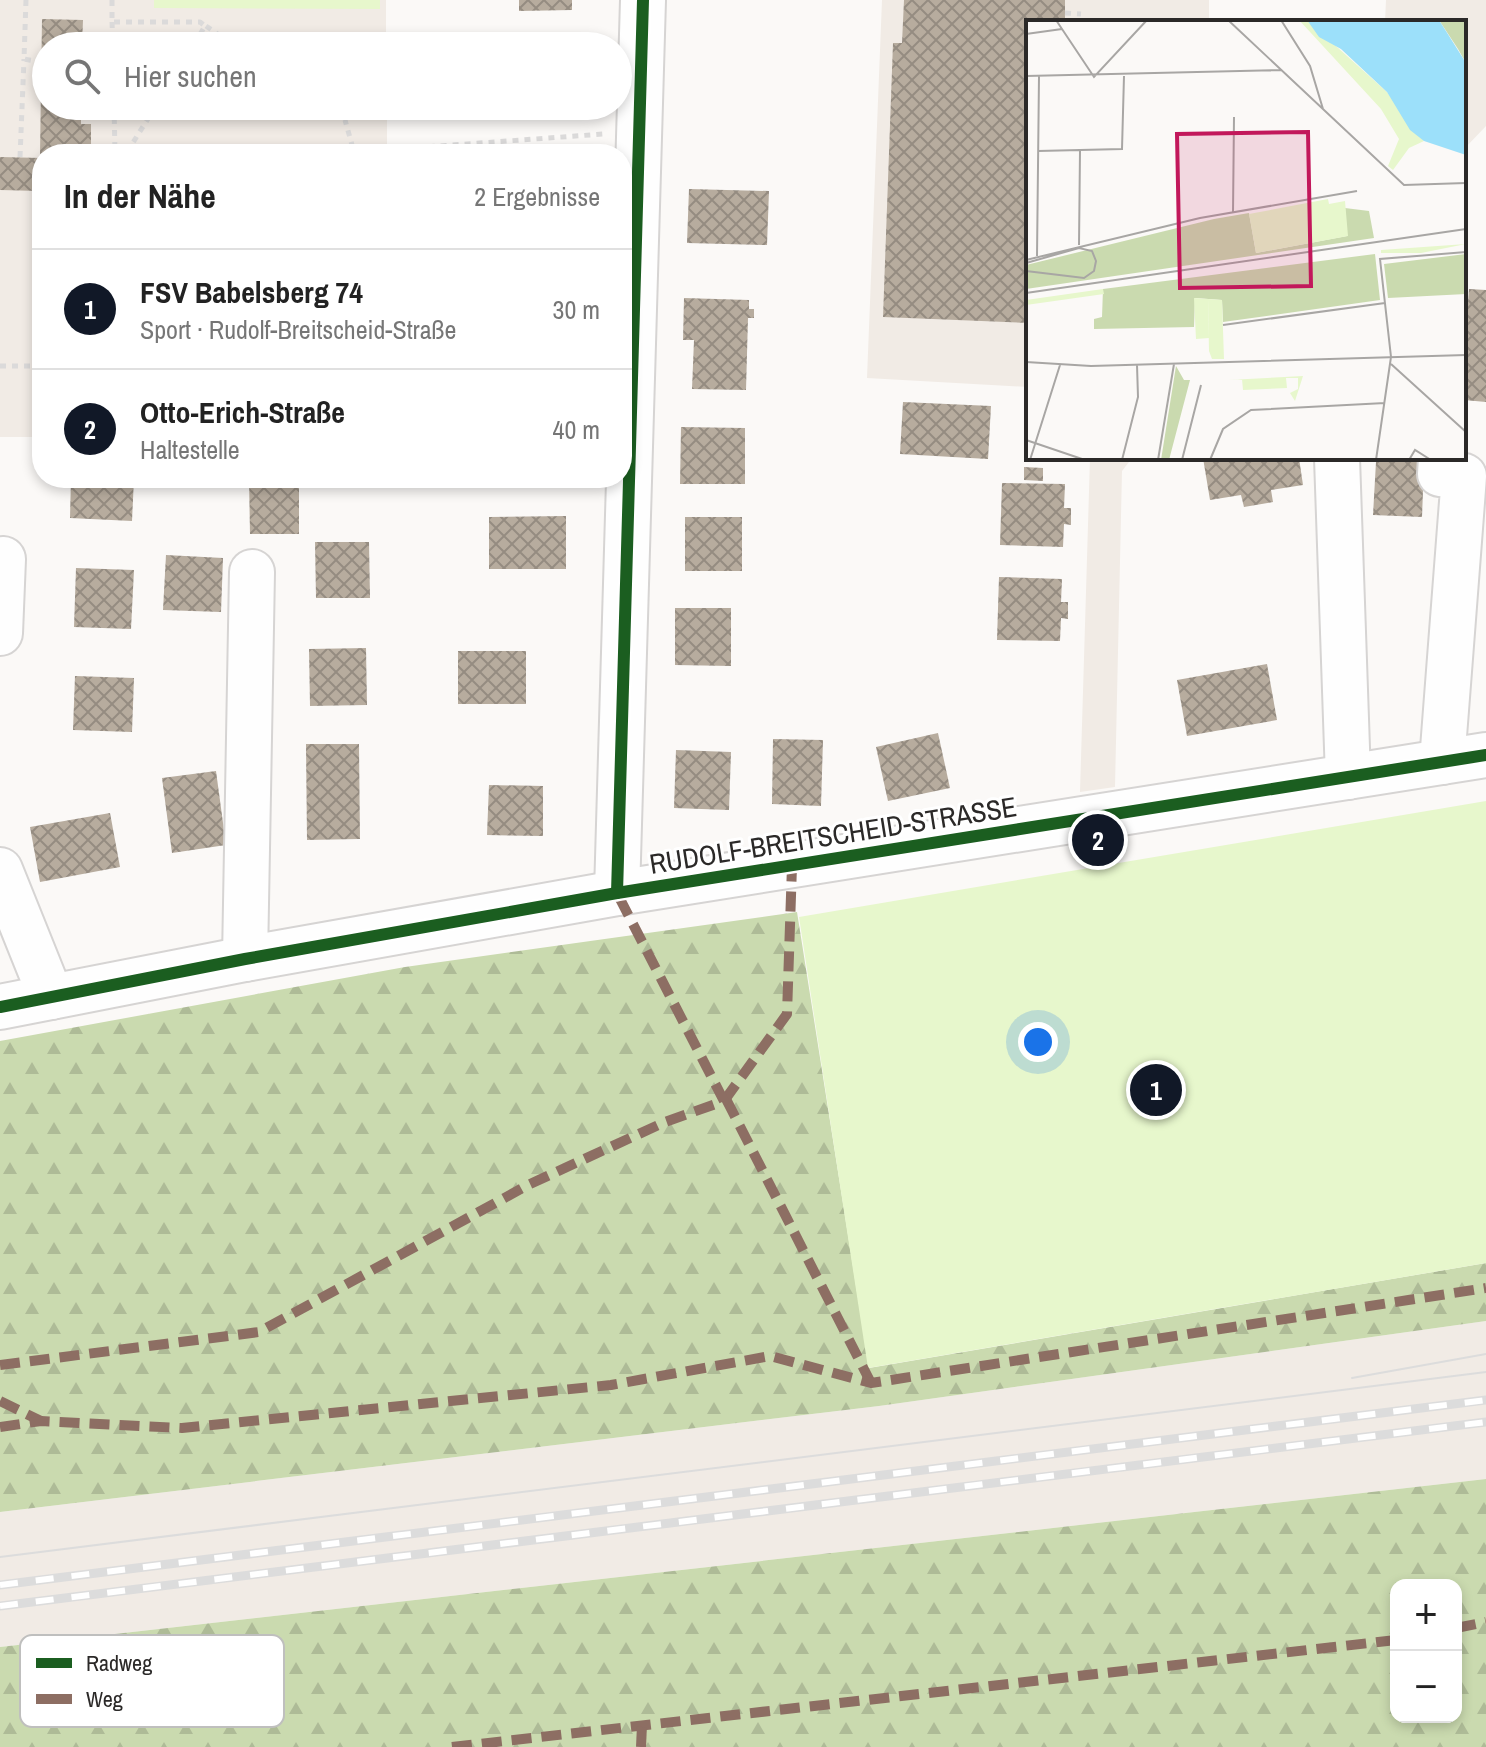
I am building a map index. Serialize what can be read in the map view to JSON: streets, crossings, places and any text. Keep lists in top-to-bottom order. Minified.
{"streets":{"street":["RUDOLF-BREITSCHEID-STRASSE"]},"legend":["Radweg","Weg"],"page":{"search":"Hier suchen","heading":["In der Nähe","2 Ergebnisse"],"list":[{"mark":"1","name":"FSV Babelsberg 74","note":"Sport · Rudolf-Breitscheid-Straße","value":"30 m"},{"mark":"2","name":"Otto-Erich-Straße","note":"Haltestelle","value":"40 m"}],"pins":["2","1"],"map_buttons":["+","−"]}}
